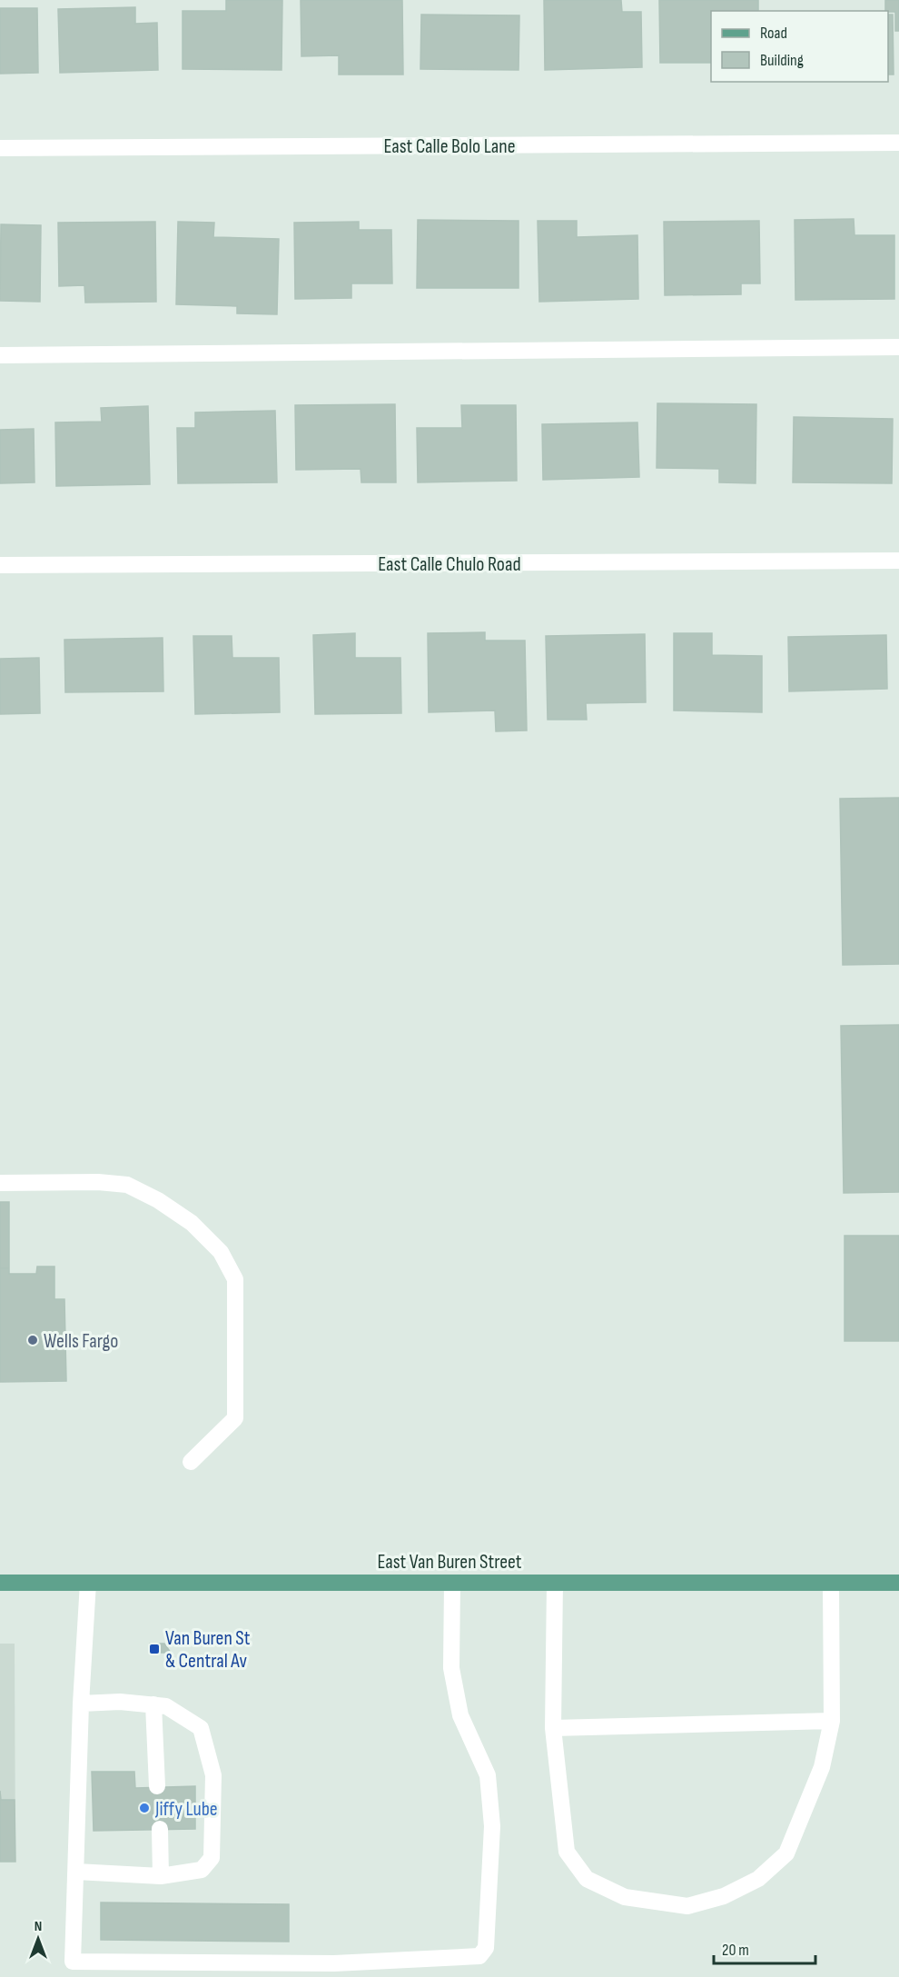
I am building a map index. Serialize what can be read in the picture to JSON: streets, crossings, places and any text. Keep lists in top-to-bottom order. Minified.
{"streets":{"main road":["East Van Buren Street"],"street":["East Calle Bolo Lane","East Calle Chulo Road"]},"places":{"other":["Wells Fargo","Jiffy Lube"],"transit":["Van Buren St & Central Av"]},"legend":["Road","Building"],"scale_bar":"20 m","north":"top"}
